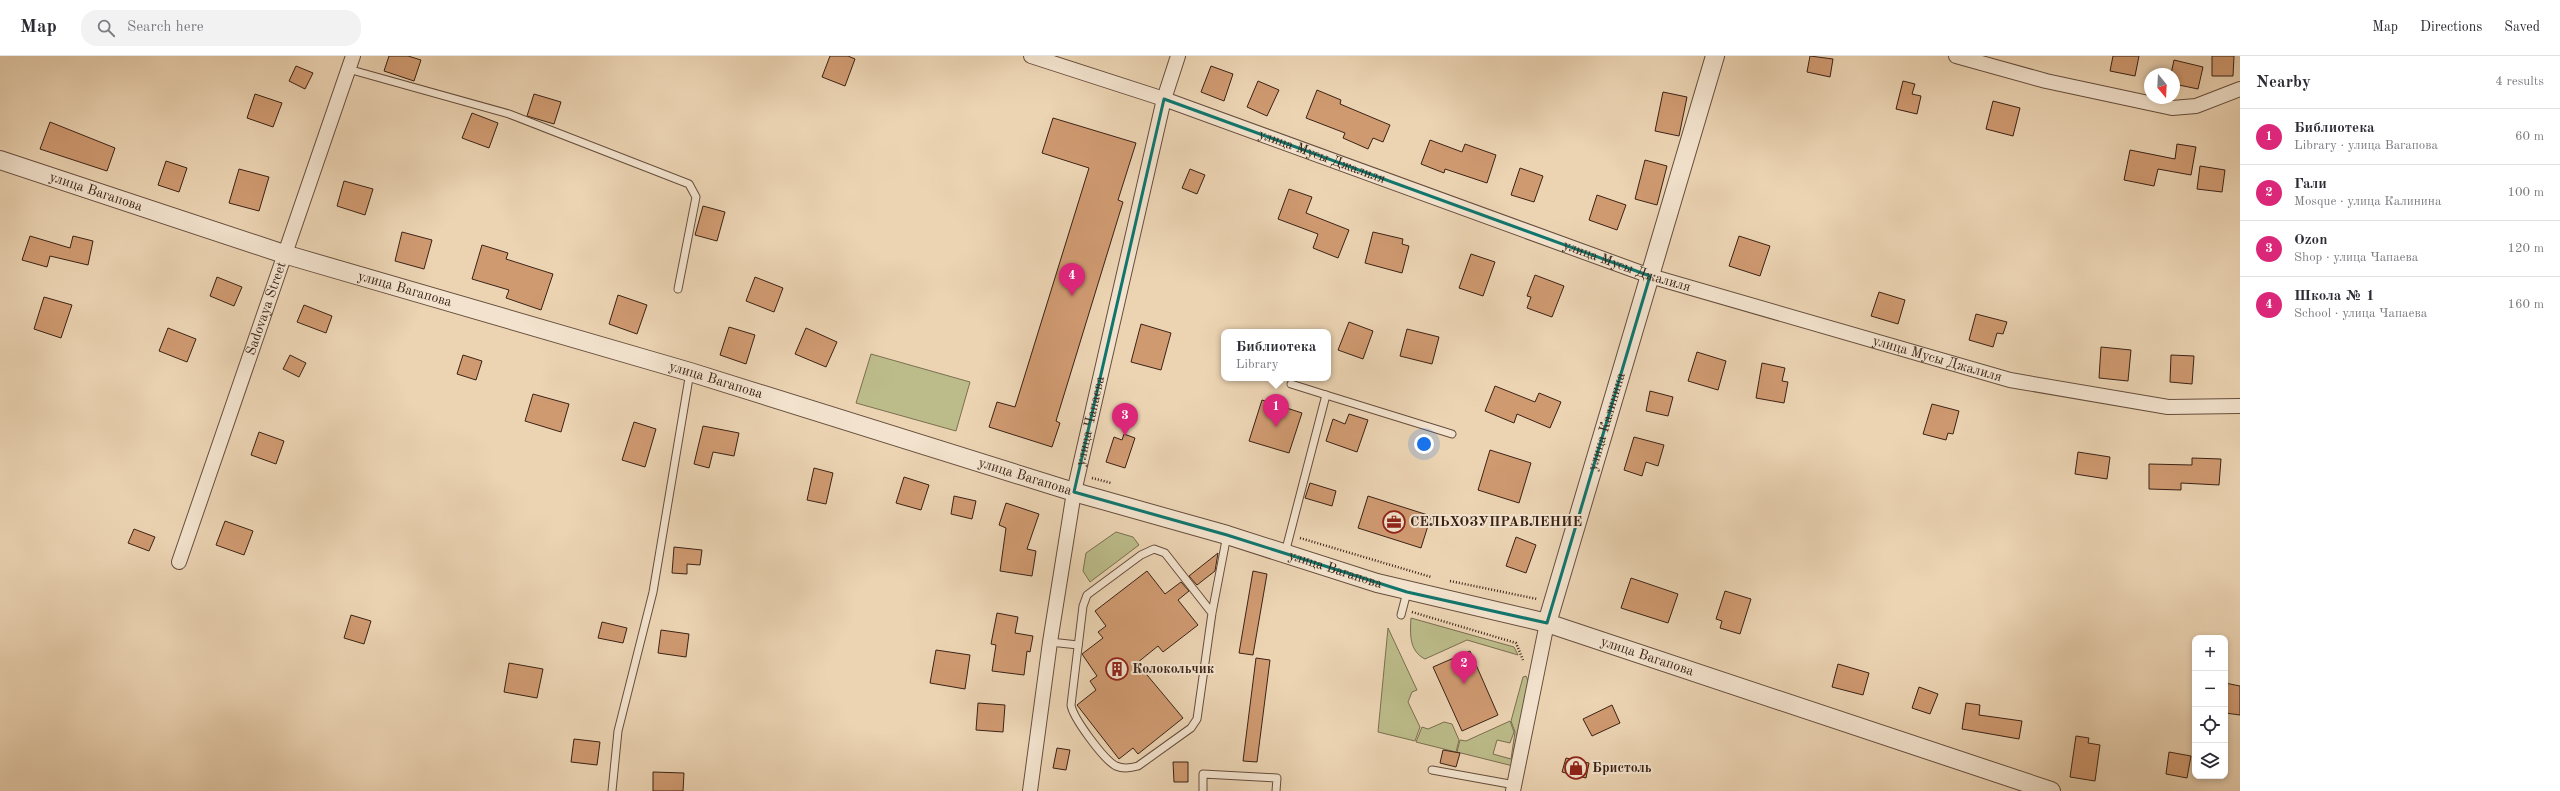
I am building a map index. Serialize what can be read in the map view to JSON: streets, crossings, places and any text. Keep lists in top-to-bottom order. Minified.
{"streets":{"street":["улица Мусы Джалиля","улица Вагапова","Sadovaya Street","улица Чапаева","улица Калинина"]},"crossings":[["улица Мусы Джалиля","улица Чапаева"],["улица Мусы Джалиля","улица Калинина"],["улица Вагапова","Sadovaya Street"],["улица Вагапова","улица Чапаева"],["улица Вагапова","улица Калинина"]],"places":{"office":["СЕЛЬХОЗУПРАВЛЕНИЕ"],"building":["Колокольчик"],"shop":["Бристоль"]},"north":"bottom","page":{"header":"Map","search":"Search here","nav":["Map","Directions","Saved"],"heading":["Nearby","4 results"],"list":[{"mark":"1","name":"Библиотека","note":"Library · улица Вагапова","value":"60 m"},{"mark":"2","name":"Гали","note":"Mosque · улица Калинина","value":"100 m"},{"mark":"3","name":"Ozon","note":"Shop · улица Чапаева","value":"120 m"},{"mark":"4","name":"Школа № 1","note":"School · улица Чапаева","value":"160 m"}],"pins":["4","1","3","2"],"popup":["Библиотека","Library"],"map_buttons":["+","−"]}}
